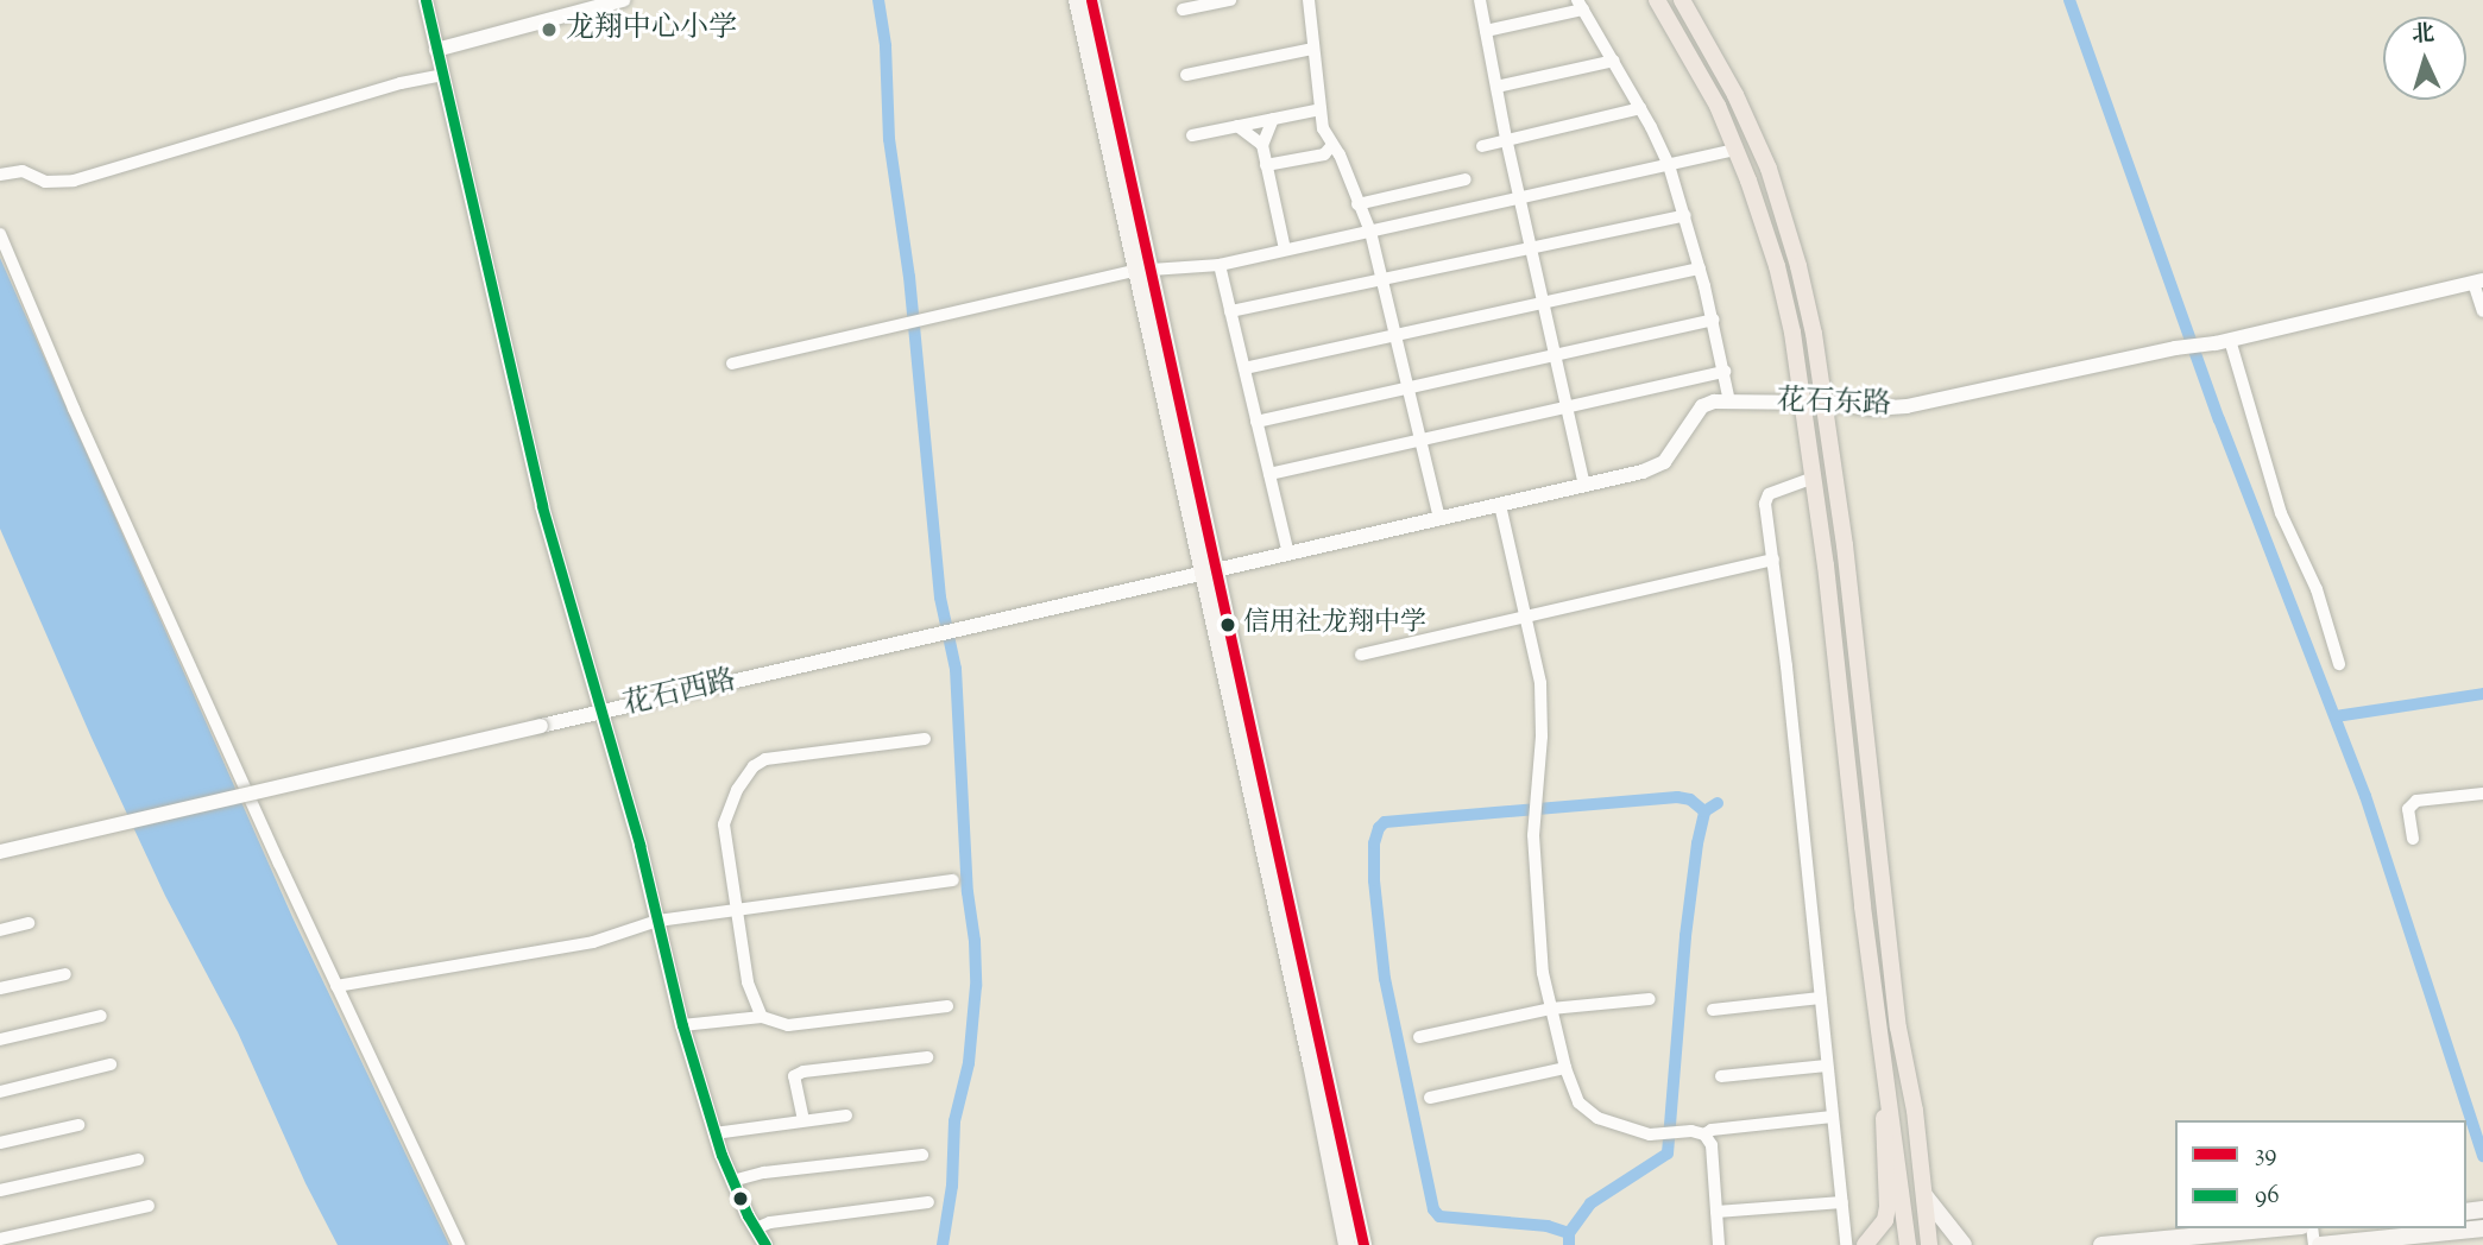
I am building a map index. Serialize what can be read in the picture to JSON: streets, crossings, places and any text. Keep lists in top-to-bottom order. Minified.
{"streets":{"street":["花石东路","花石西路"]},"crossings":[["花石东路","花石西路"]],"places":["龙翔中心小学","信用社龙翔中学"],"lines":["transit line 39","transit line 96"],"legend":["39","96"],"north":"top"}
